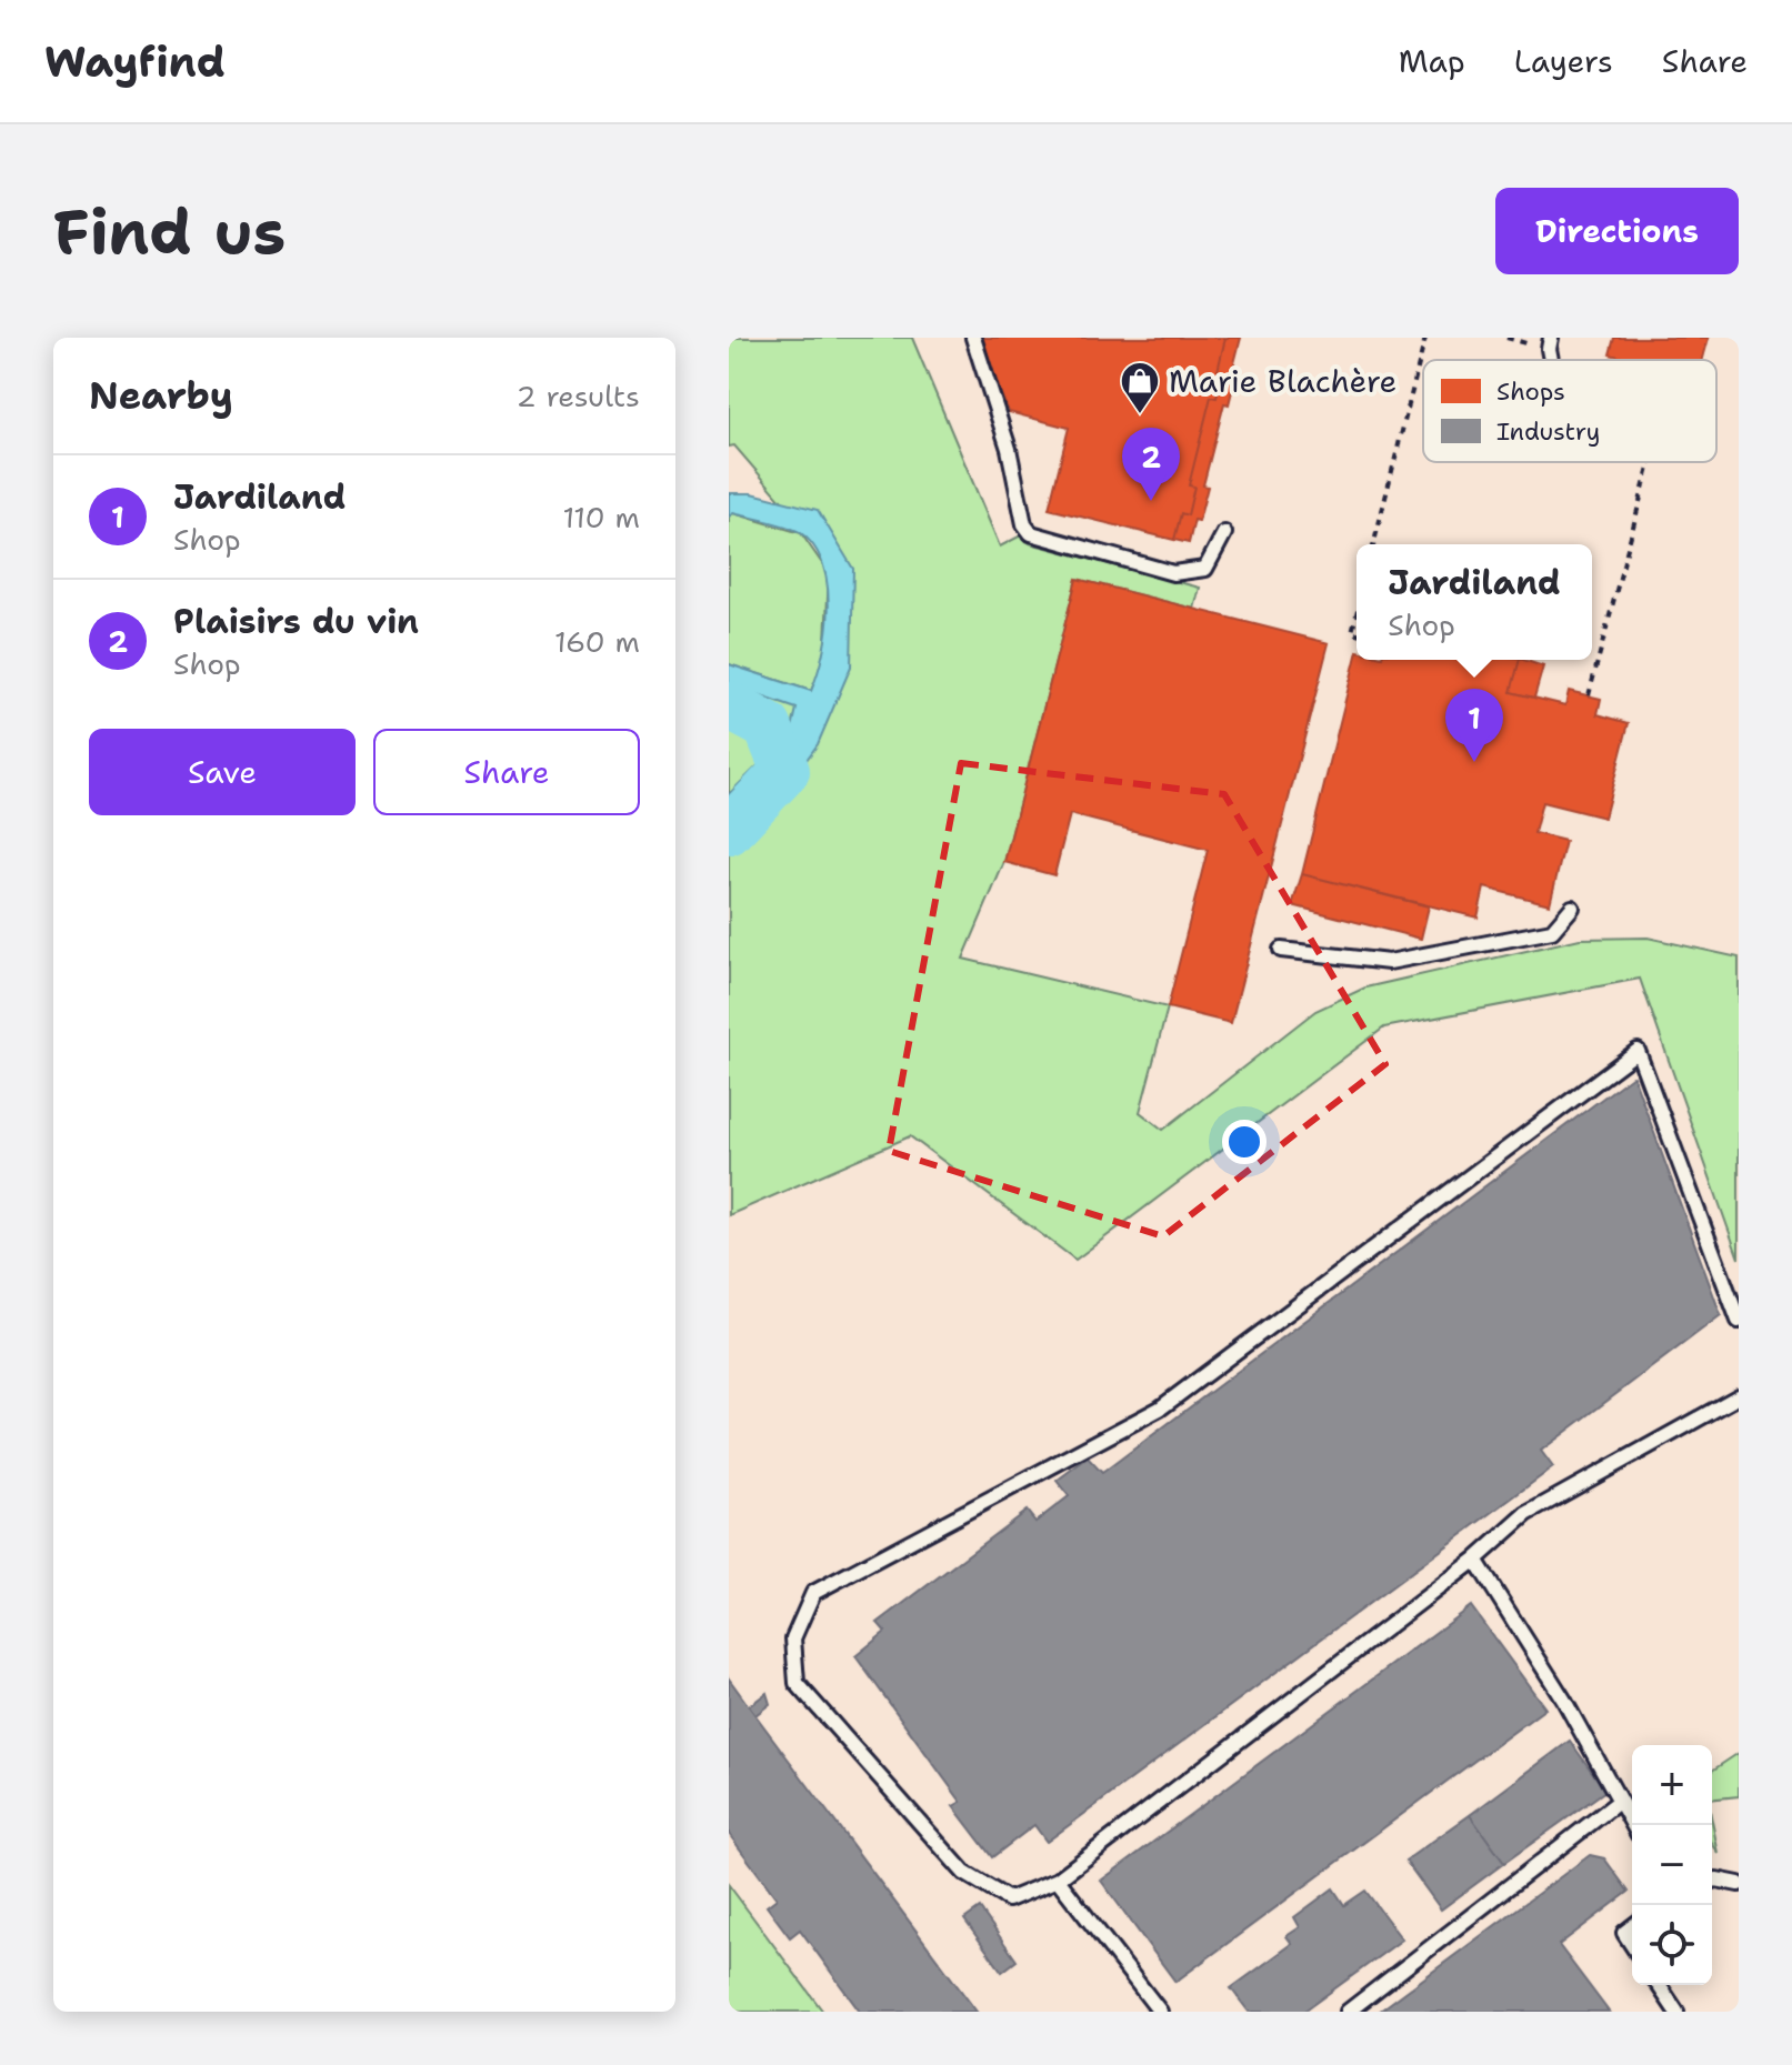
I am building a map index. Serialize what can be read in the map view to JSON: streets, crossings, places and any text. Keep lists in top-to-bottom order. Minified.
{"places":{"shop":["Marie Blachère"]},"legend":["Shops","Industry"],"page":{"header":"Wayfind","nav":["Map","Layers","Share"],"buttons":["Directions",["Save","Share"]],"title":"Find us","heading":["Nearby","2 results"],"pins":["2","1"],"list":[{"mark":"1","name":"Jardiland","note":"Shop","value":"110 m"},{"mark":"2","name":"Plaisirs du vin","note":"Shop","value":"160 m"}],"popup":["Jardiland","Shop"],"map_buttons":["+","−"]}}
